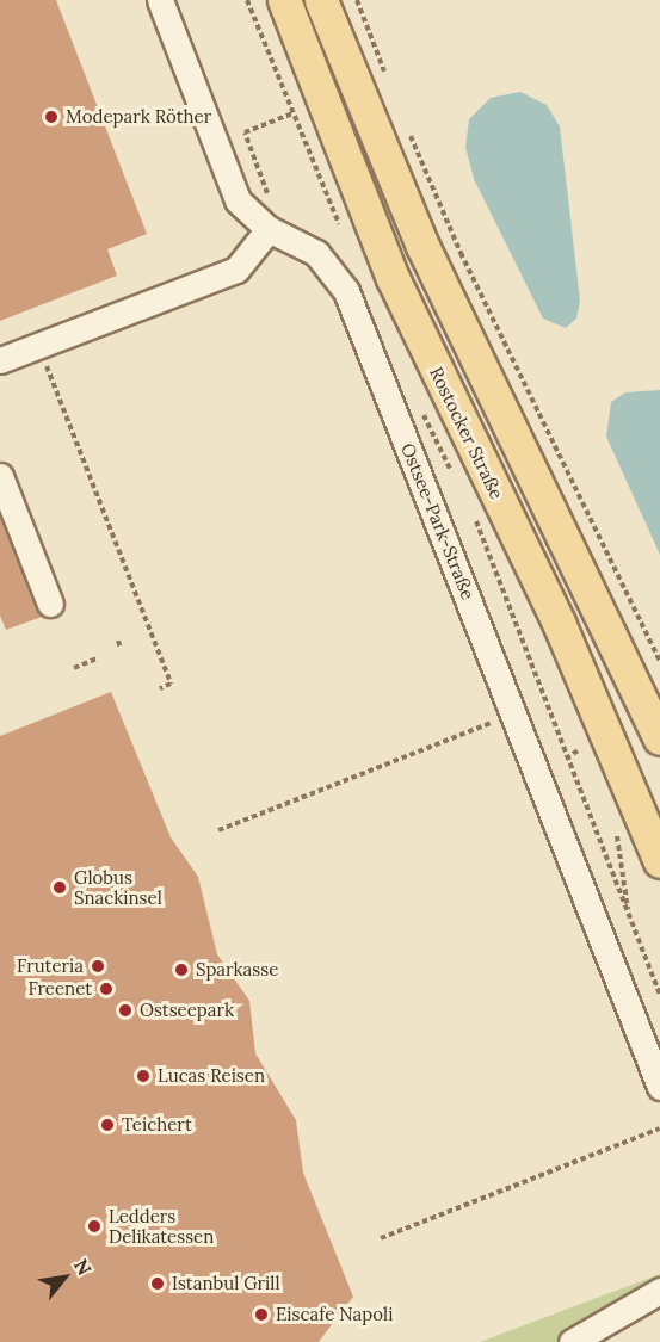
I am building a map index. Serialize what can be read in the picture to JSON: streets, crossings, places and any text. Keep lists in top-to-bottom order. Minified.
{"streets":{"main road":["Rostocker Straße"],"street":["Ostsee-Park-Straße"]},"places":["Modepark Röther","Globus Snackinsel","Fruteria","Sparkasse","Freenet","Ostseepark","Lucas Reisen","Teichert","Ledders Delikatessen","Istanbul Grill","Eiscafe Napoli"],"north":"top right"}
